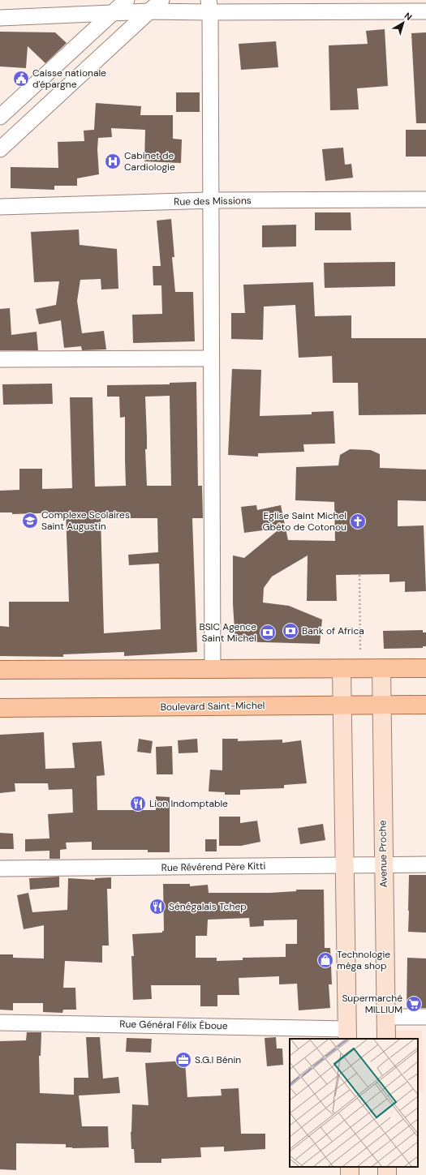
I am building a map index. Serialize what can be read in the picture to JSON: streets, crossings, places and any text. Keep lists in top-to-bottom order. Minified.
{"streets":{"main road":["Boulevard Saint-Michel"],"street":["Rue des Missions","Avenue Proche","Rue Révérend Père Kitti","Rue Général Félix Éboue"]},"crossings":[["Boulevard Saint-Michel","Avenue Proche"],["Avenue Proche","Rue Révérend Père Kitti"]],"places":{"public building":["Caisse nationale d'épargne"],"hospital":["Cabinet de Cardiologie"],"school or university":["Complexe Scolaires Saint Augustin"],"church":["Eglise Saint Michel Gbéto de Cotonou"],"bank":["Bank of Africa","BSIC Agence Saint Michel"],"restaurant":["Lion Indomptable","Sénégalais Tchep"],"shop":["Technologie méga shop"],"supermarket":["Supermarché MILLIUM"],"office":["S.G.I Bénin"]},"north":"top right"}
